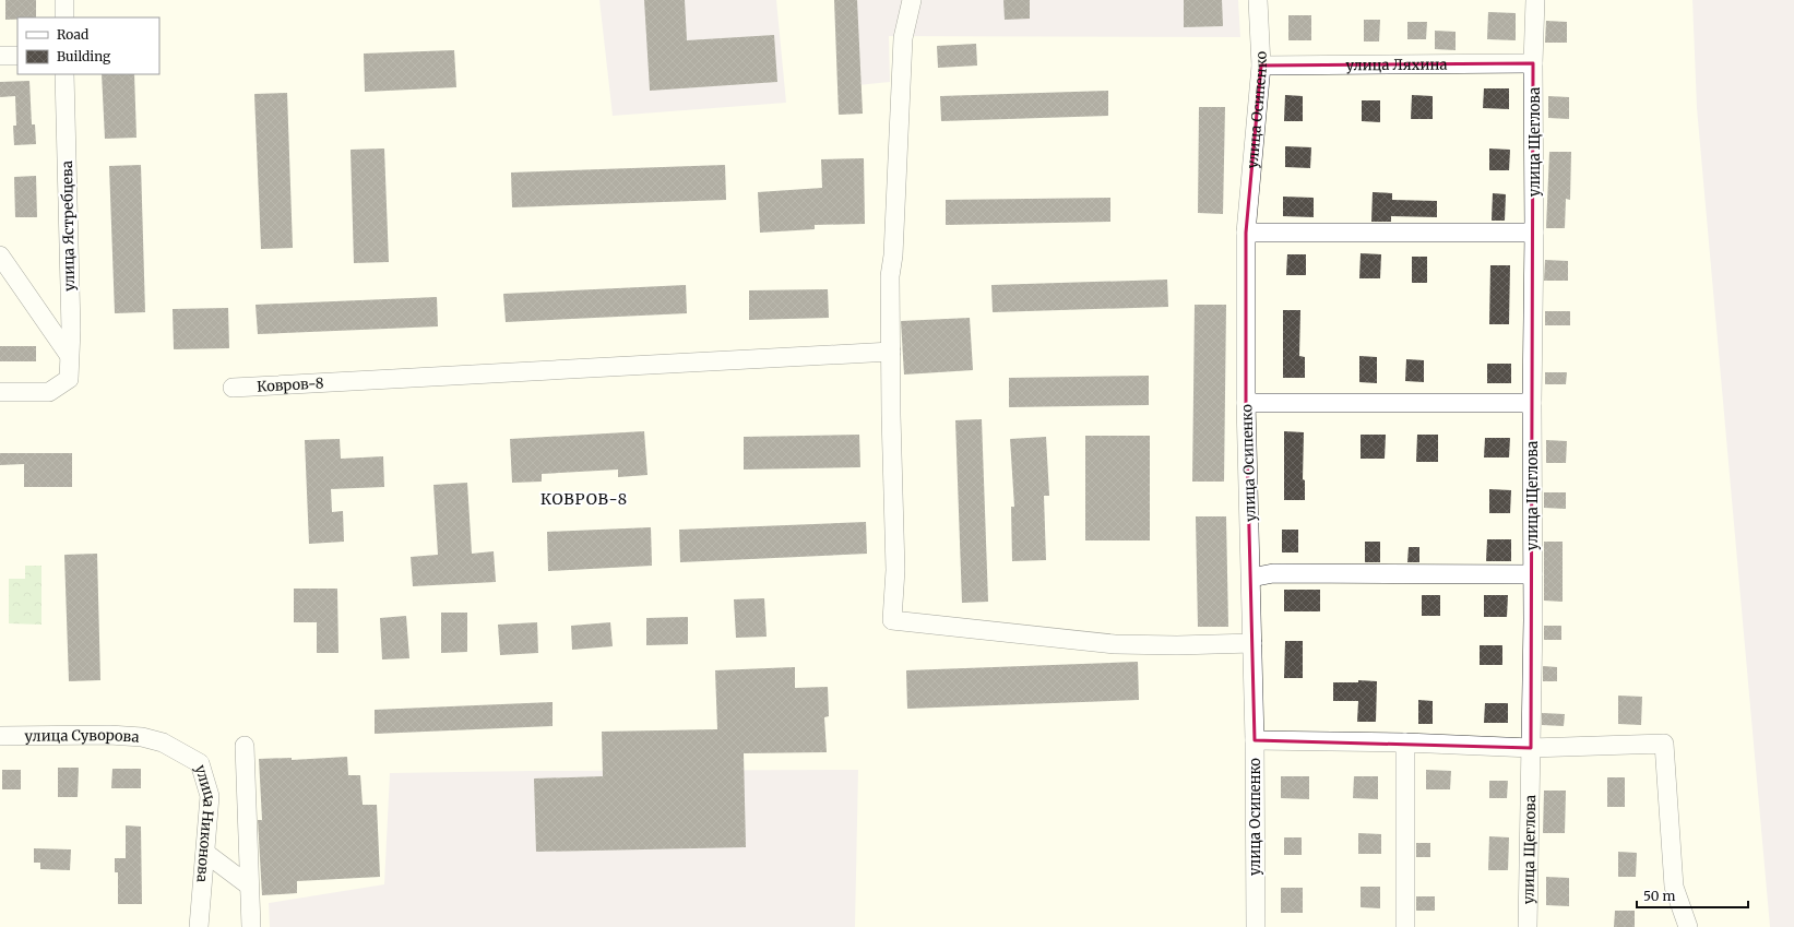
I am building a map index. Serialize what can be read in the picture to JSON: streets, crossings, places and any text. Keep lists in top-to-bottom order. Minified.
{"streets":{"street":["улица Ляхина","улица Осипенко","улица Щеглова","улица Ястребцева","Ковров-8","улица Суворова","улица Никонова"]},"crossings":[["улица Ляхина","улица Осипенко"],["улица Ляхина","улица Щеглова"],["улица Суворова","улица Никонова"]],"districts":["КОВРОВ-8"],"legend":["Road","Building"],"scale_bar":"50 m"}
